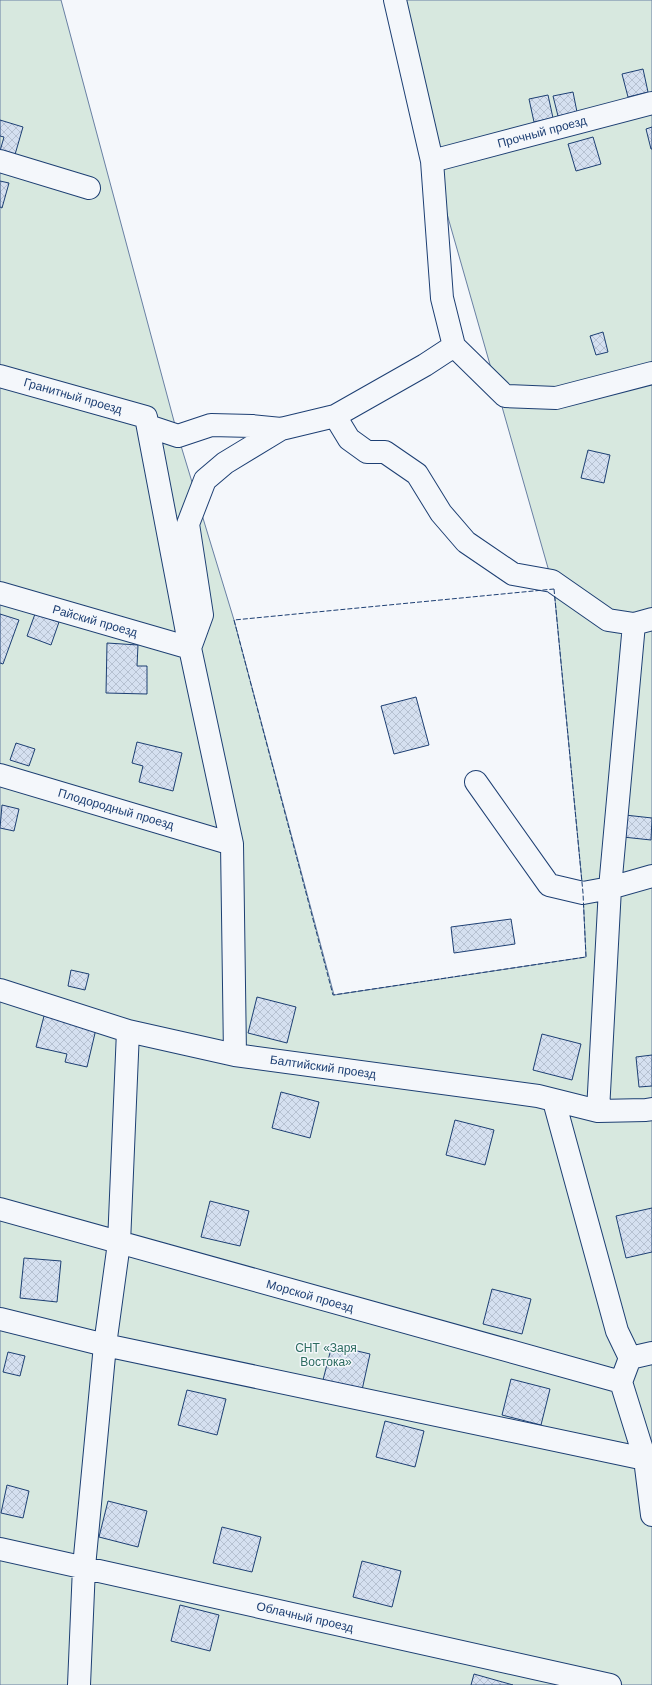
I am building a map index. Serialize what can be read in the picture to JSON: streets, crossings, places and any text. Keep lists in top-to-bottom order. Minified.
{"streets":{"lane":["Прочный проезд","Гранитный проезд","Райский проезд","Плодородный проезд","Балтийский проезд","Морской проезд","Облачный проезд"]},"parks":["СНТ «Заря Востока»"]}
